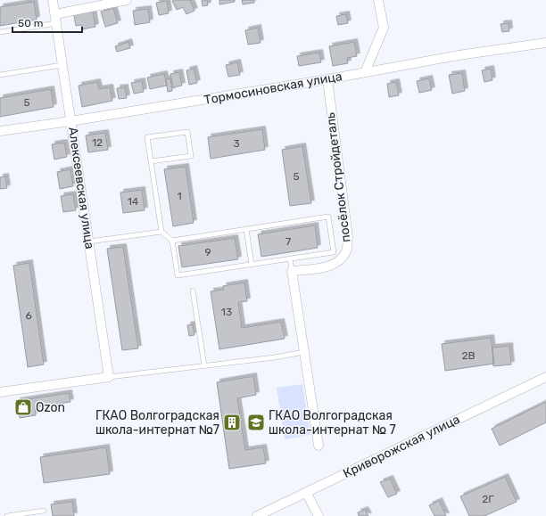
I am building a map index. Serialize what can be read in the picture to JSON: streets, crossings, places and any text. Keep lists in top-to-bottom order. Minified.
{"streets":{"street":["Тормосиновская улица","посёлок Стройдеталь","Алексеевская улица","Криворожская улица"]},"crossings":[["Тормосиновская улица","посёлок Стройдеталь"],["Тормосиновская улица","Алексеевская улица"]],"places":{"shop":["Ozon"],"building":["ГКАО Волгоградская школа-интернат №7"],"school or university":["ГКАО Волгоградская школа-интернат № 7"]},"house_numbers":["5","12","3","5","1","14","7","9","13","6","2В","2Г"],"scale_bar":"50 m"}
